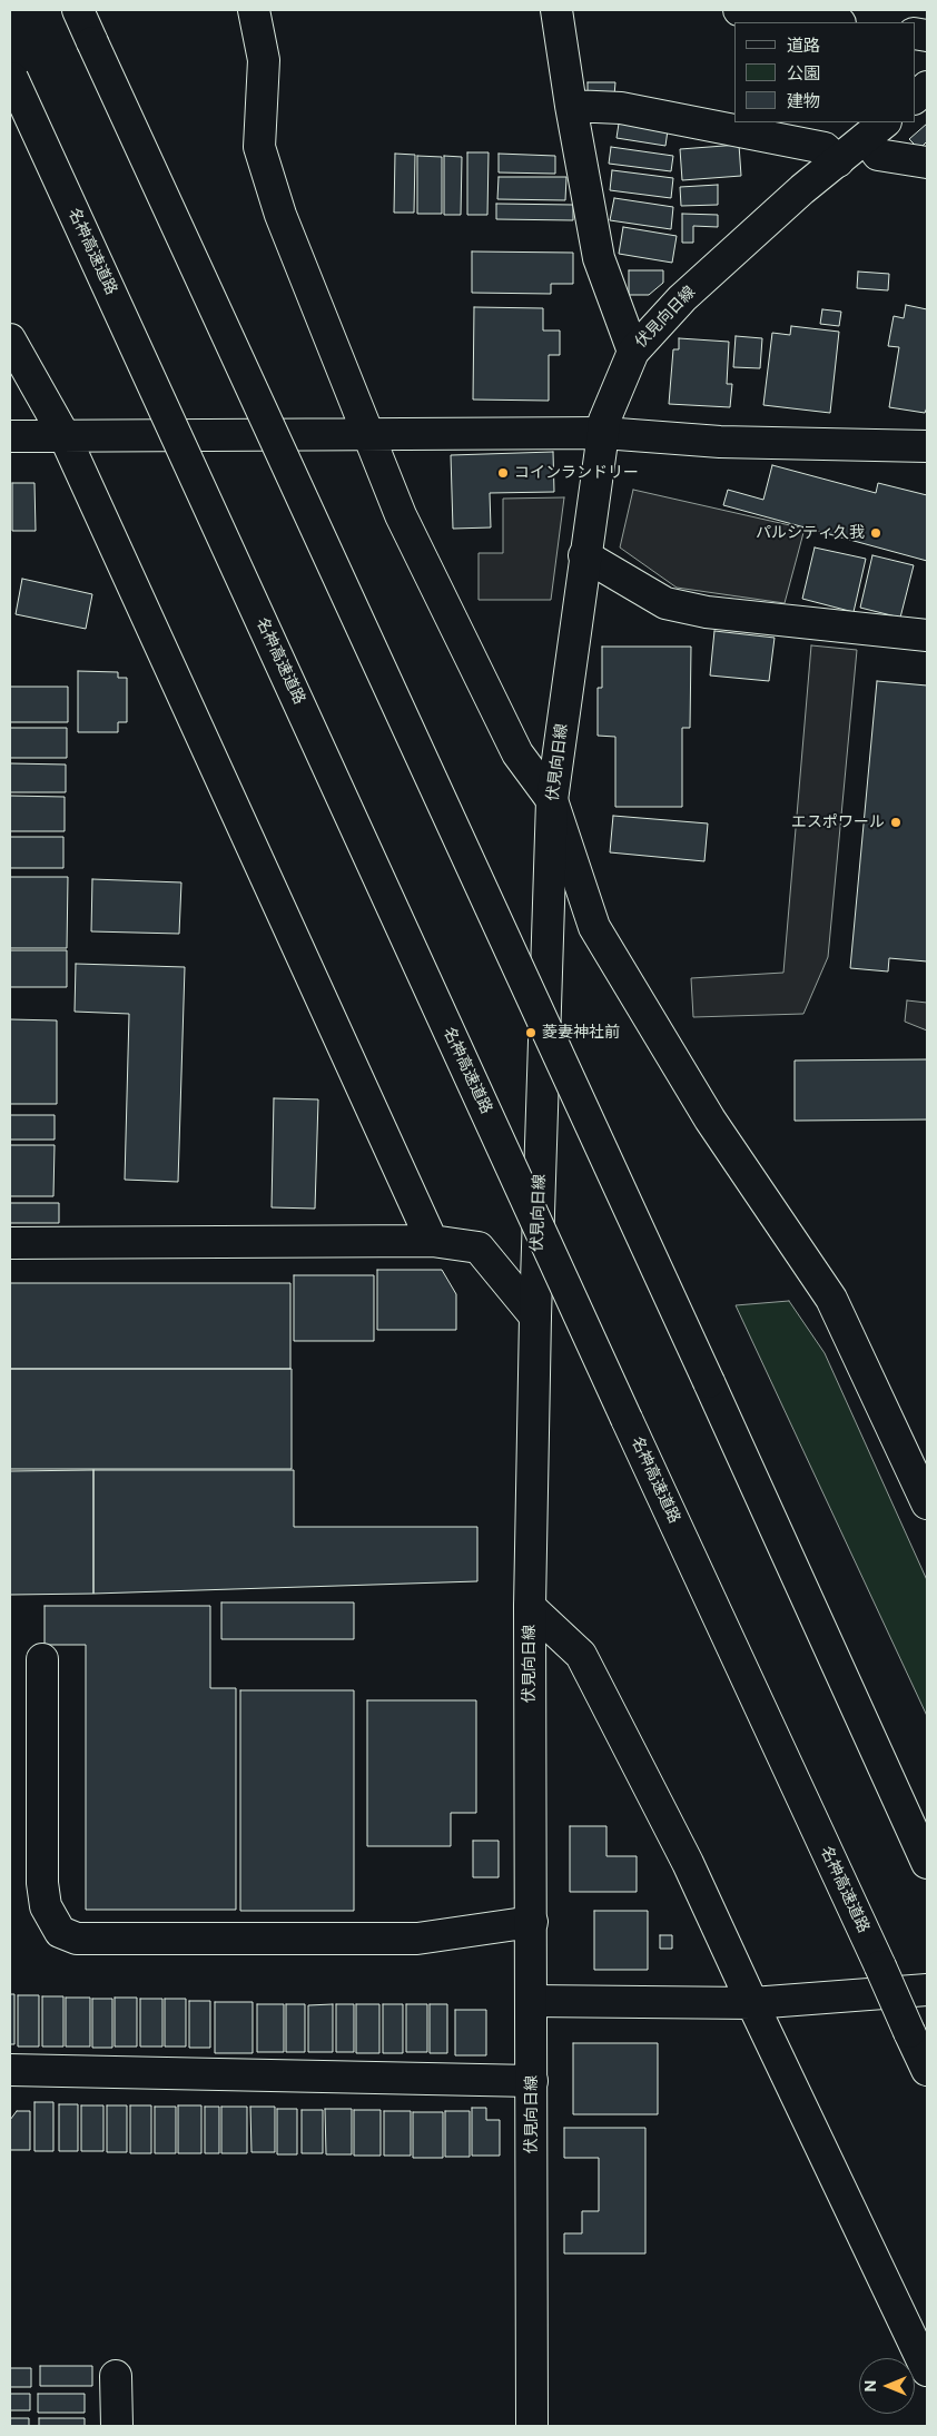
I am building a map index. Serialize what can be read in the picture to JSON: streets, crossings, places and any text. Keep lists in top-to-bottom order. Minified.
{"streets":{"main road":["名神高速道路","伏見向日線"]},"places":["コインランドリー","パルシティ久我","エスポワール","菱妻神社前"],"legend":["道路","公園","建物"],"north":"left"}
